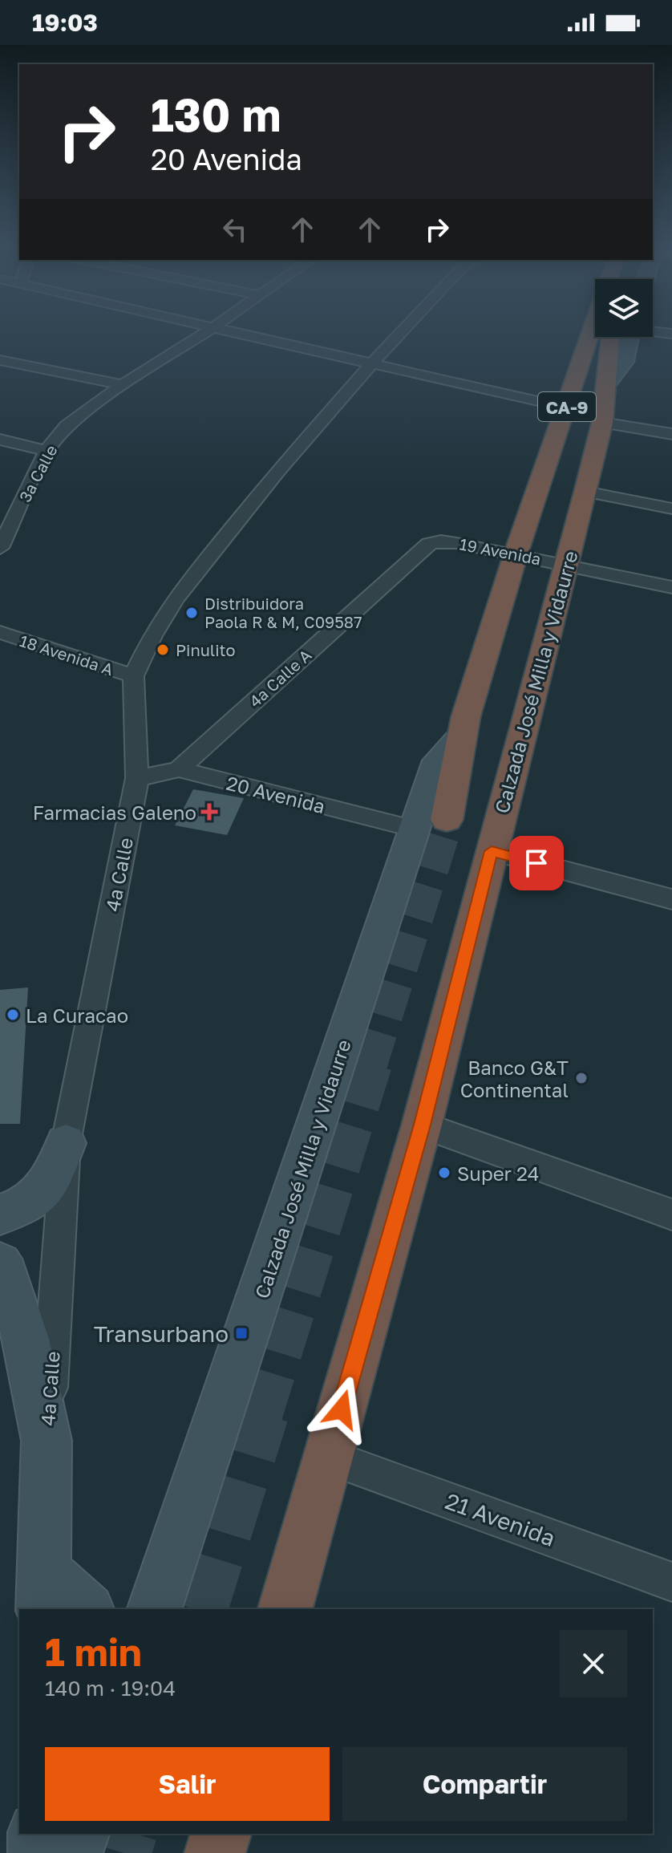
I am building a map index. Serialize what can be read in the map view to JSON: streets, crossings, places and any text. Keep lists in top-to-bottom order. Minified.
{"streets":{"highway":["CA-9","Calzada José Milla y Vidaurre"],"main road":["4a Calle"],"street":["3a Calle","19 Avenida","18 Avenida A","4a Calle A","20 Avenida","21 Avenida"]},"crossings":[["19 Avenida","4a Calle A"],["19 Avenida","Calzada José Milla y Vidaurre"],["18 Avenida A","4a Calle"],["4a Calle A","20 Avenida"],["Calzada José Milla y Vidaurre","20 Avenida"],["Calzada José Milla y Vidaurre","21 Avenida"],["20 Avenida","4a Calle"]],"places":{"other":["Distribuidora Paola R & M, C09587","Pinulito","La Curacao","Banco G&T Continental","Super 24"],"health":["Farmacias Galeno"],"transit":["Transurbano"]},"page":{"status":"19:03","turn":["130 m","20 Avenida"],"heading":["1 min","140 m · 19:04"],"buttons":["Salir","Compartir"]}}
